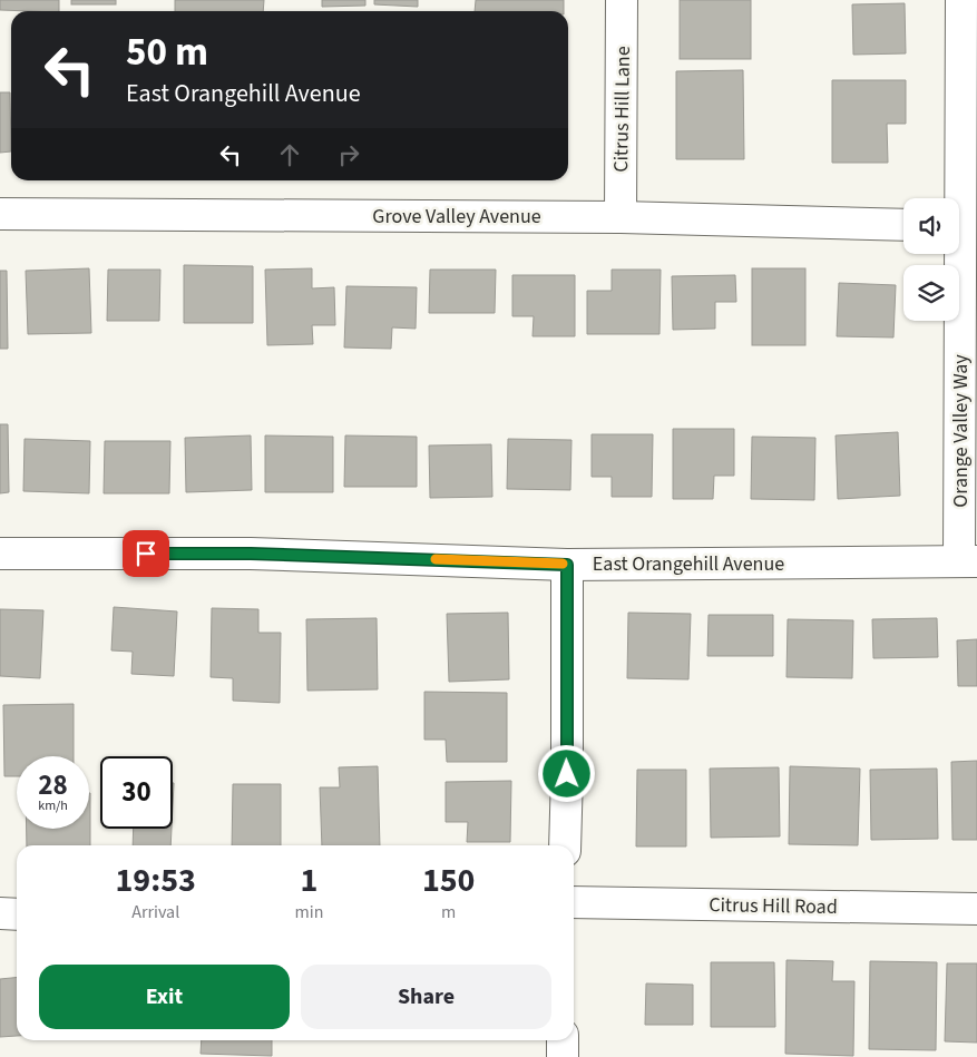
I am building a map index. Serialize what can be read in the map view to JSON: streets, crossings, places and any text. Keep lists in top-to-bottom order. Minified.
{"streets":{"street":["Citrus Hill Lane","Grove Valley Avenue","Orange Valley Way","East Orangehill Avenue","Citrus Hill Road"]},"crossings":[["Citrus Hill Lane","Grove Valley Avenue"],["Orange Valley Way","East Orangehill Avenue"]],"page":{"turn":["50 m","East Orangehill Avenue"],"speed":"28 km/h","limit":"30","eta":["19:53","Arrival","1","min","150","m"],"buttons":["Exit","Share"]}}
